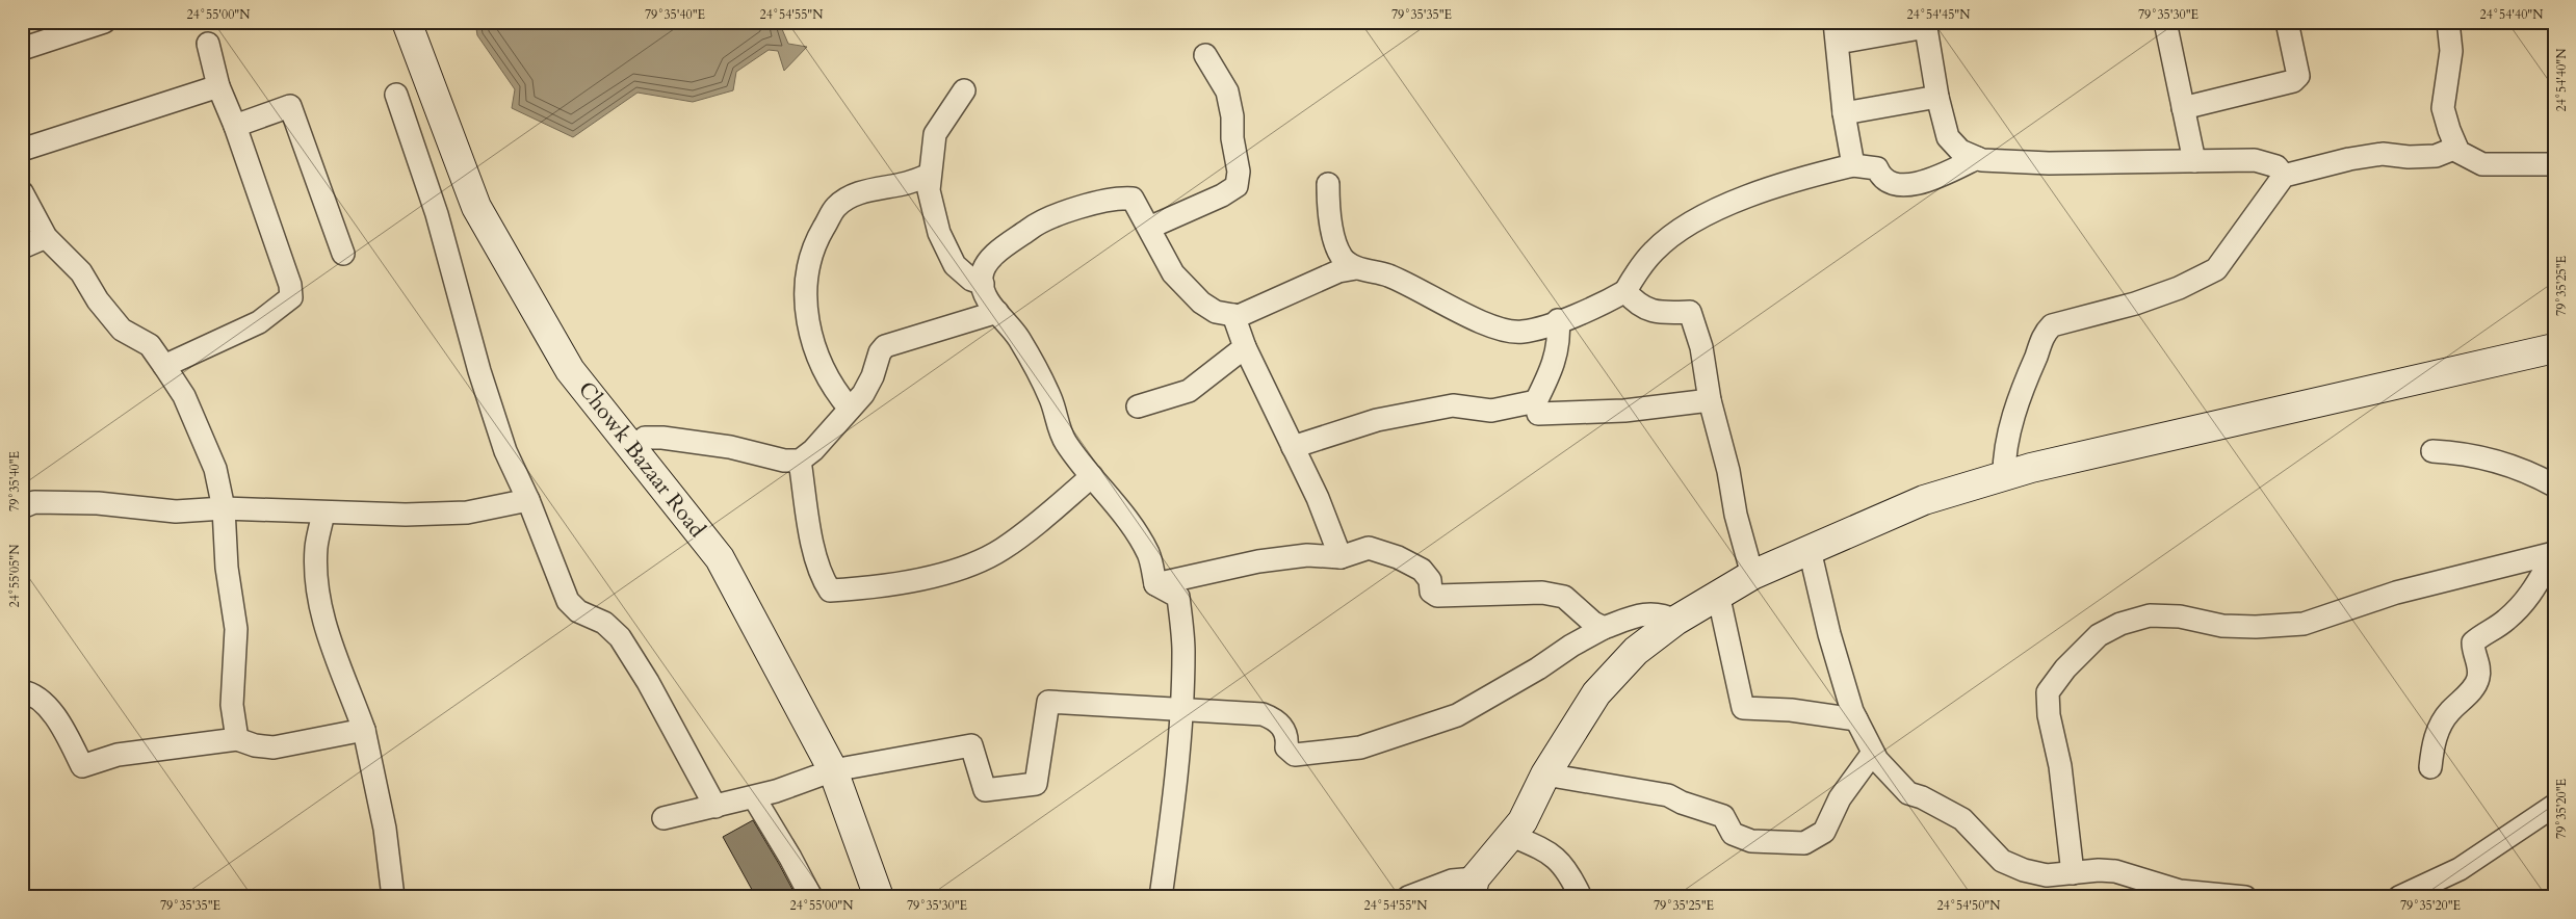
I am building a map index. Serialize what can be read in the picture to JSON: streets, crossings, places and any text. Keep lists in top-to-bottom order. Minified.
{"streets":{"street":["Chowk Bazaar Road"]},"coordinates":["24°55'00\"N","79°35'40\"E","24°54'55\"N","79°35'35\"E","24°54'45\"N","79°35'30\"E","24°54'40\"N","79°35'25\"E","24°55'05\"N","79°35'20\"E","24°54'50\"N"]}
